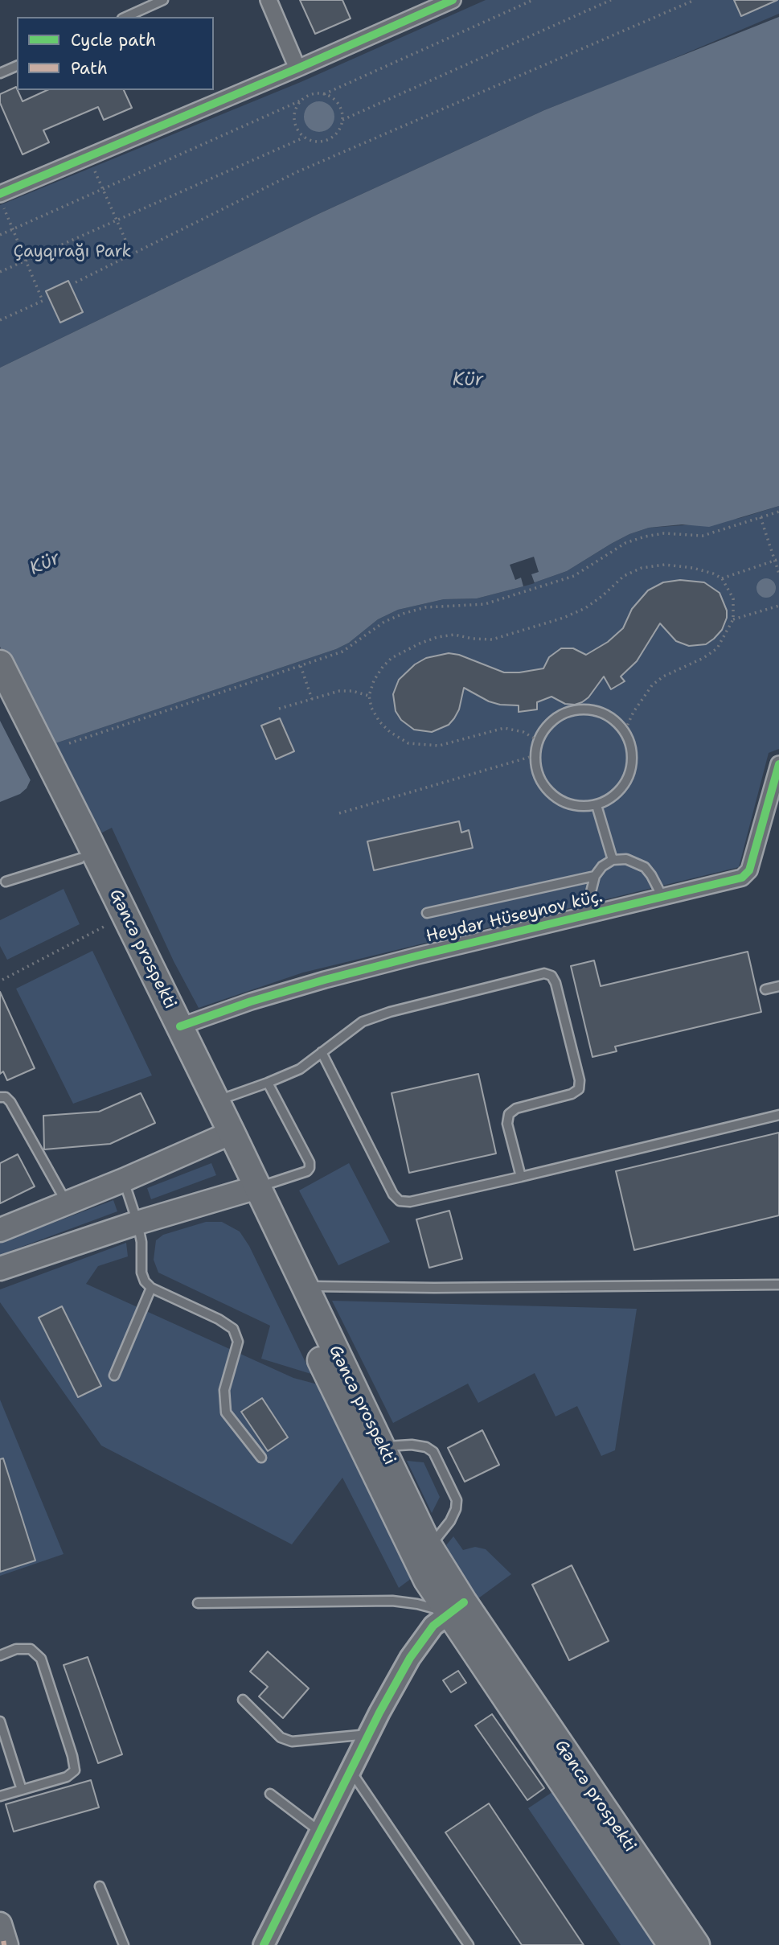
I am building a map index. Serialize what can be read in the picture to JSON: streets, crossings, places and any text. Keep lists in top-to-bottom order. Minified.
{"streets":{"main road":["Gəncə prospekti"],"street":["Heydər Hüseynov küç."]},"crossings":[["Heydər Hüseynov küç.","Gəncə prospekti"]],"water":["Kür"],"parks":["Çayqırağı Park"],"legend":["Cycle path","Path"]}
